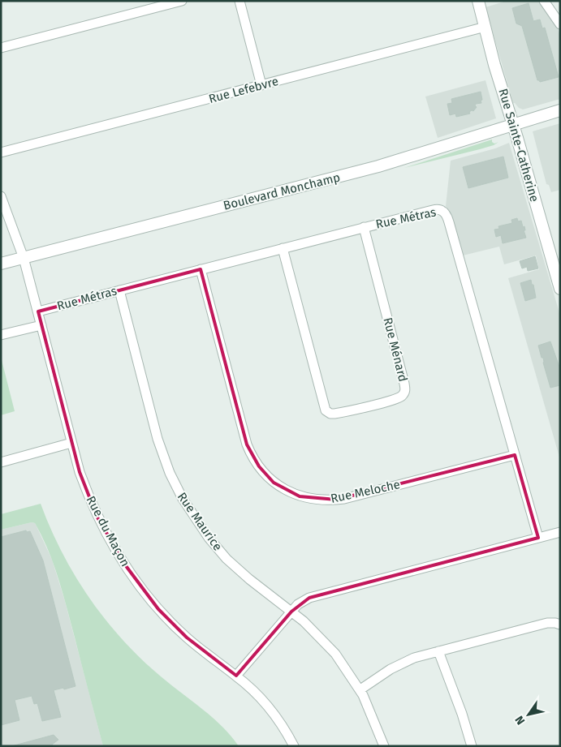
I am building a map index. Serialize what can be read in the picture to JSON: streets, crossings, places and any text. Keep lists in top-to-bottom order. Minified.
{"streets":{"street":["Rue Lefebvre","Rue Sainte-Catherine","Boulevard Monchamp","Rue Métras","Rue Ménard","Rue Meloche","Rue Maurice","Rue du Maçon"]},"crossings":[["Rue Lefebvre","Rue Sainte-Catherine"],["Rue Sainte-Catherine","Boulevard Monchamp"],["Boulevard Monchamp","Rue du Maçon"],["Rue Métras","Rue Ménard"],["Rue Métras","Rue Meloche"],["Rue Métras","Rue Maurice"],["Rue Métras","Rue du Maçon"]],"north":"bottom left"}
